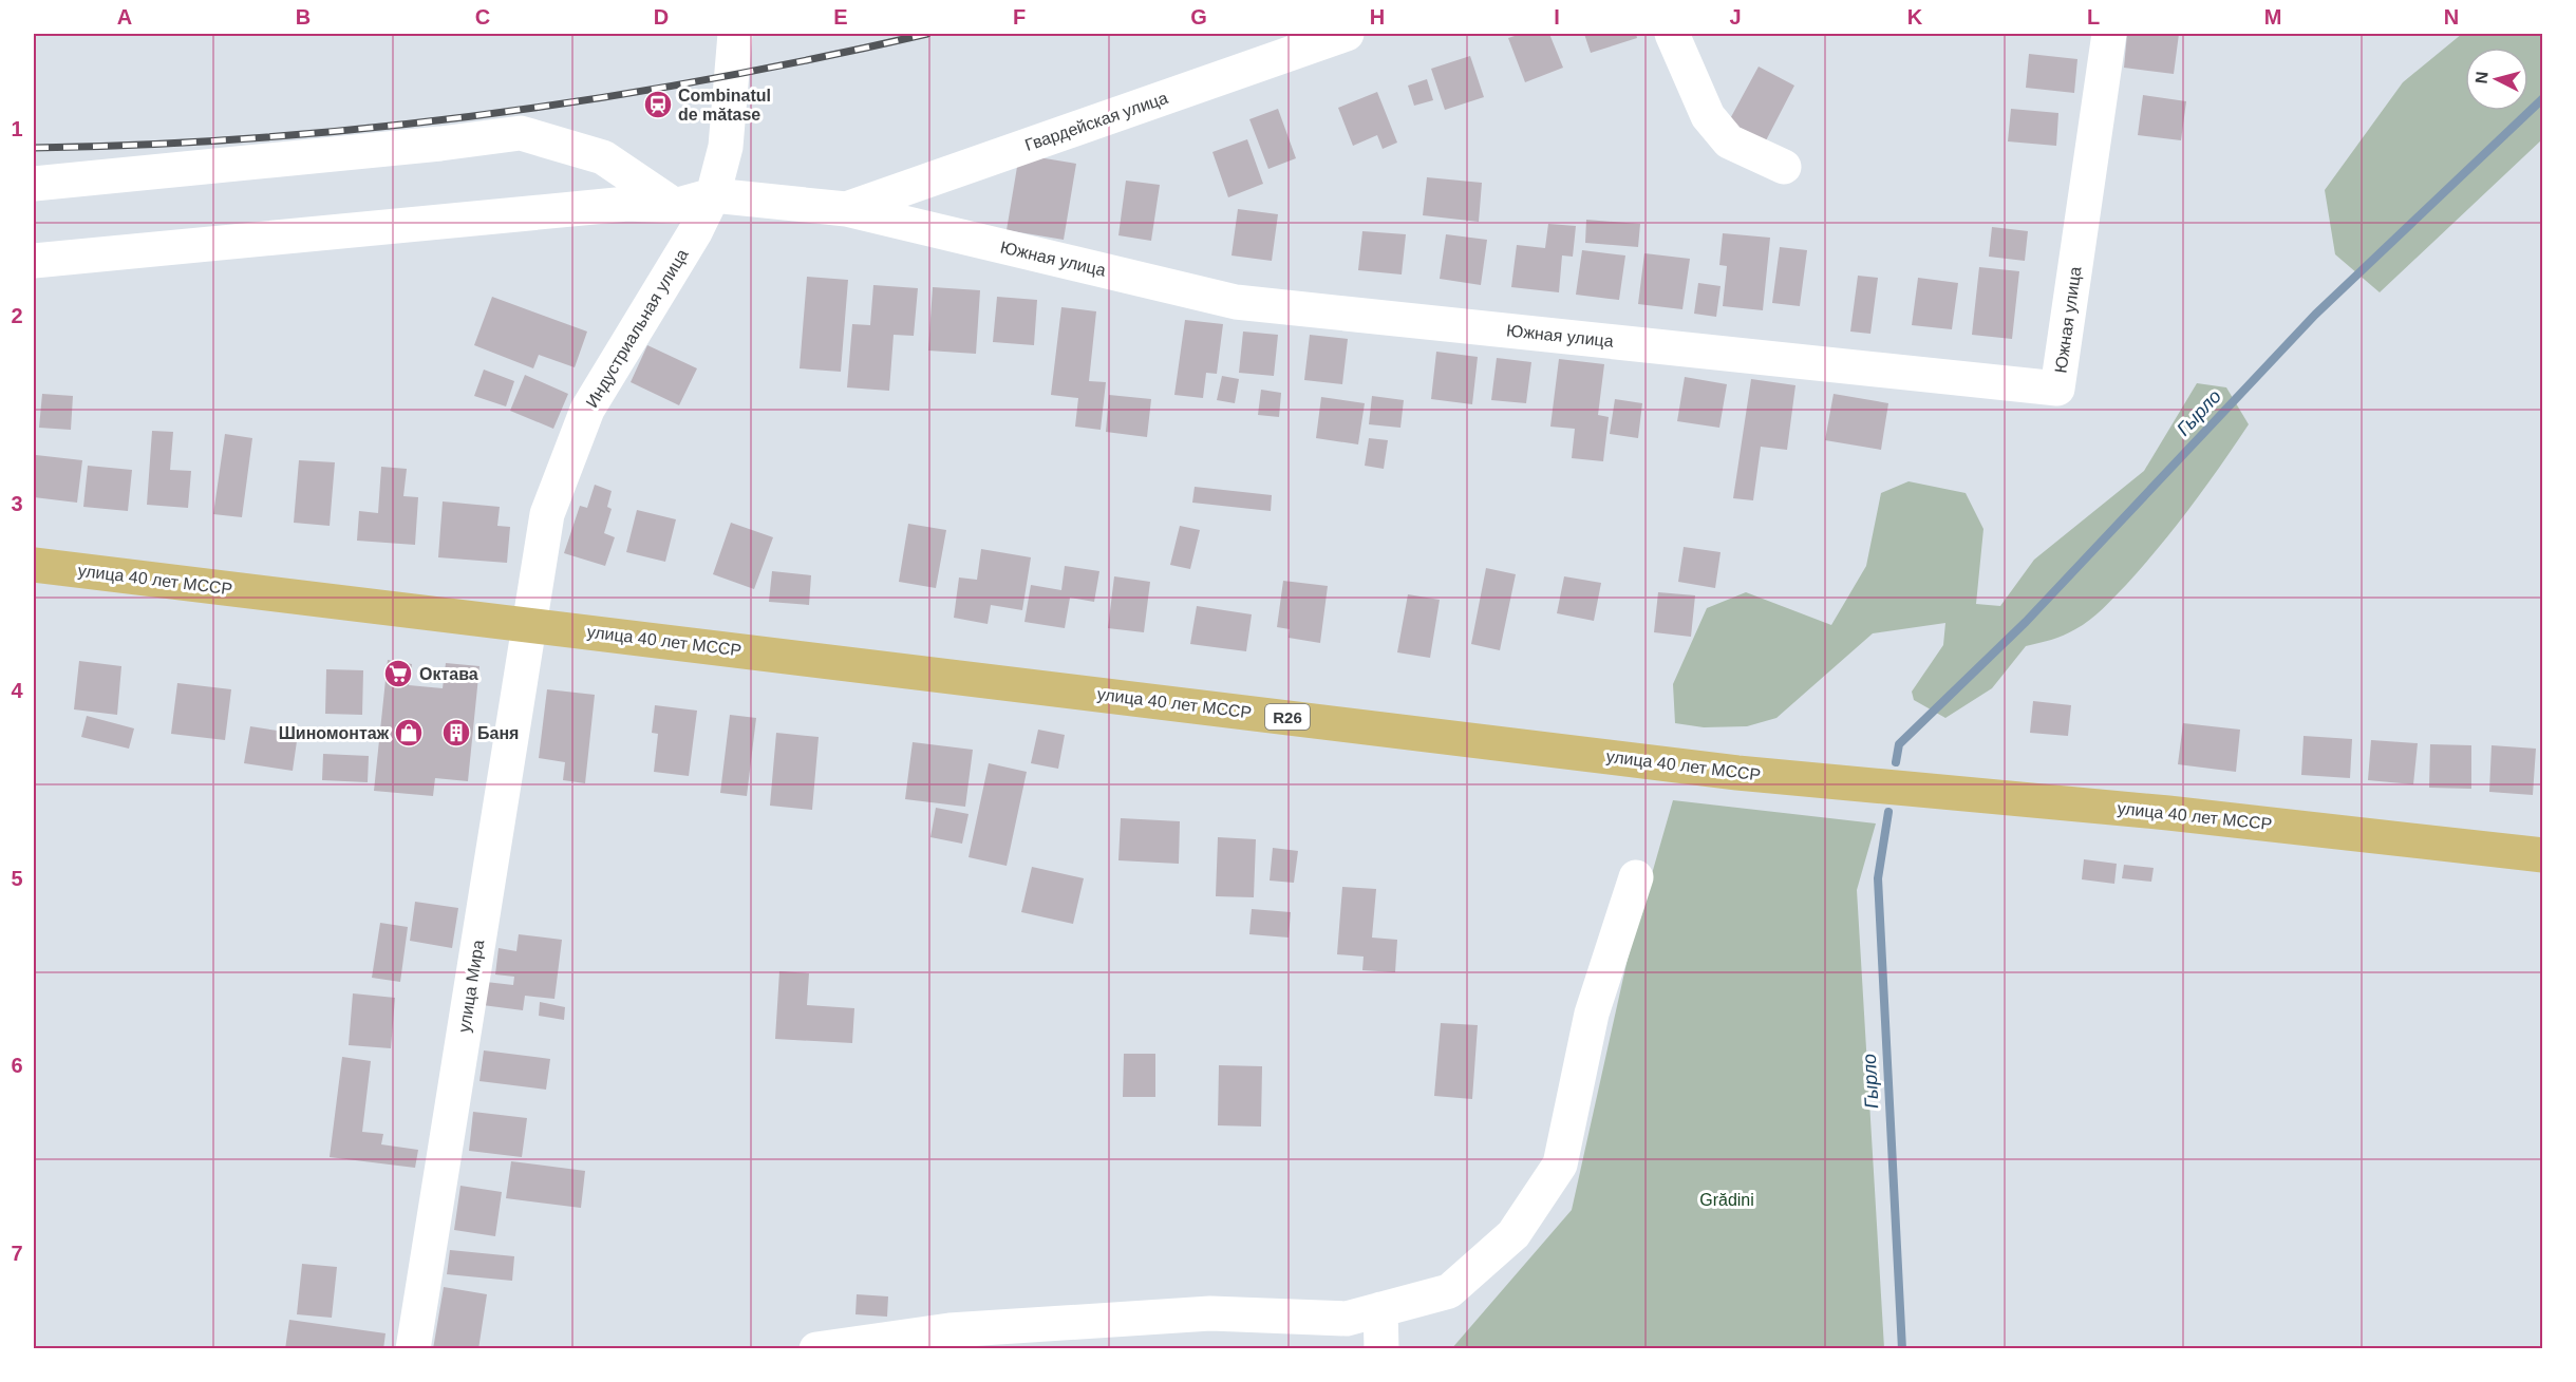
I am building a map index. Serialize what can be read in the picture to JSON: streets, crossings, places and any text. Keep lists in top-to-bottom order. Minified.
{"streets":{"main road":["улица 40 лет МССР","R26"],"street":["Гвардейская улица","Южная улица","Индустриальная улица","улица Мира"]},"crossings":[["Гвардейская улица","Южная улица"],["Южная улица","Индустриальная улица"],["Индустриальная улица","улица 40 лет МССР"],["Индустриальная улица","улица Мира"],["улица 40 лет МССР","улица Мира"]],"water":["Гырло"],"parks":["Grădini"],"places":{"station":["Combinatul de mătase"],"supermarket":["Октава"],"shop":["Шиномонтаж"],"building":["Баня"]},"north":"left","grid":{"columns":["A","B","C","D","E","F","G","H","I","J","K","L","M","N"],"rows":["1","2","3","4","5","6","7"]}}
